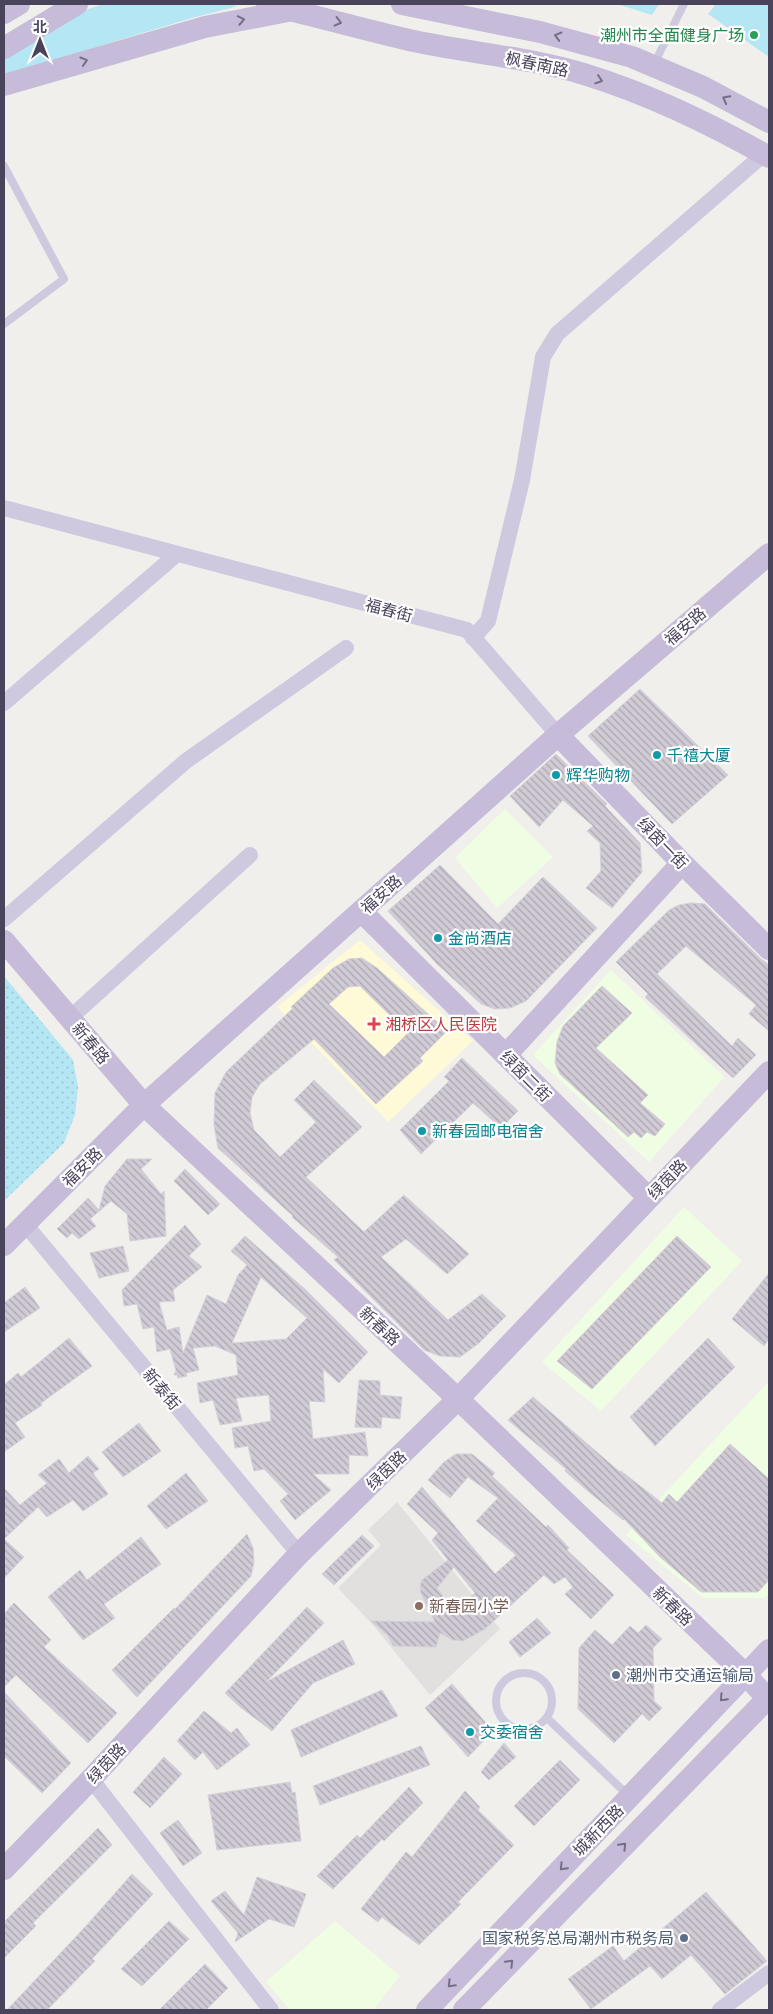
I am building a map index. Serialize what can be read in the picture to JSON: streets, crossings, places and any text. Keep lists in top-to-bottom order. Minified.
{"streets":{"street":["枫春南路","福春街","福安路","绿茵一街","新春路","绿茵二街","绿茵路","新泰街","城新西路"]},"crossings":[["福春街","福安路"],["福春街","绿茵一街"],["福安路","绿茵一街"],["福安路","新春路"],["福安路","绿茵二街"],["福安路","新泰街"],["新春路","绿茵路"],["新春路","城新西路"],["绿茵二街","绿茵路"],["绿茵路","新泰街"]],"places":{"other":["潮州市全面健身广场","千禧大厦","辉华购物","金尚酒店","新春园邮电宿舍","新春园小学","潮州市交通运输局","交委宿舍","国家税务总局潮州市税务局"],"health":["湘桥区人民医院"]},"north":"top"}
